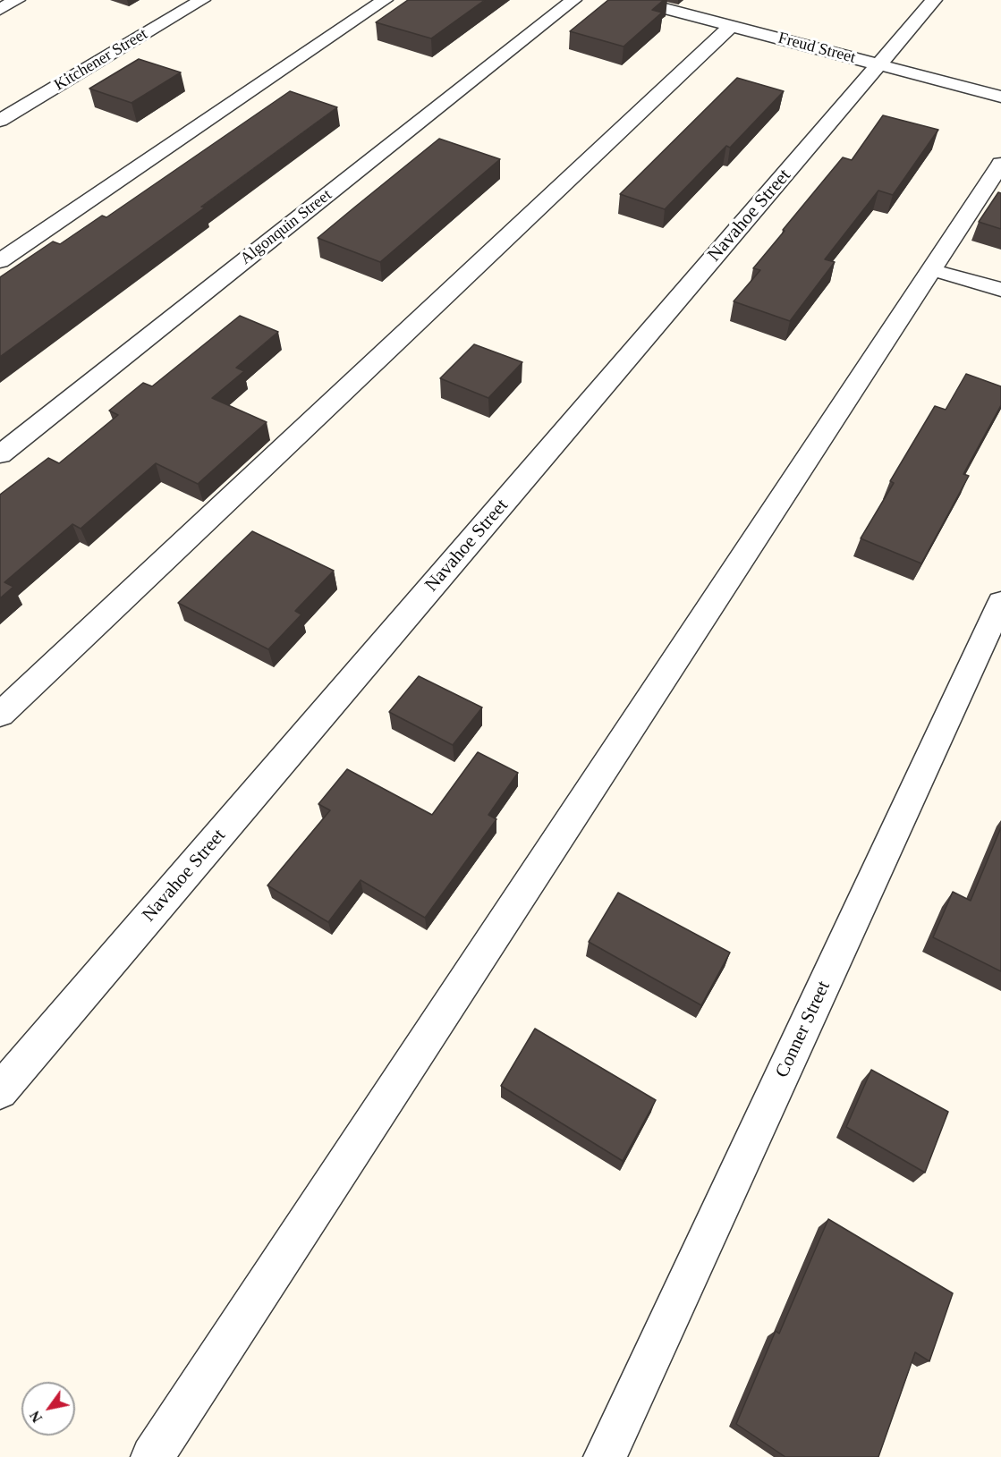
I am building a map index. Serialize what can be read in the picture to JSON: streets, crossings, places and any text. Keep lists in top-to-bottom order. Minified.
{"streets":{"street":["Freud Street","Kitchener Street","Navahoe Street","Algonquin Street","Conner Street"]},"crossings":[["Freud Street","Navahoe Street"]],"north":"bottom left"}
